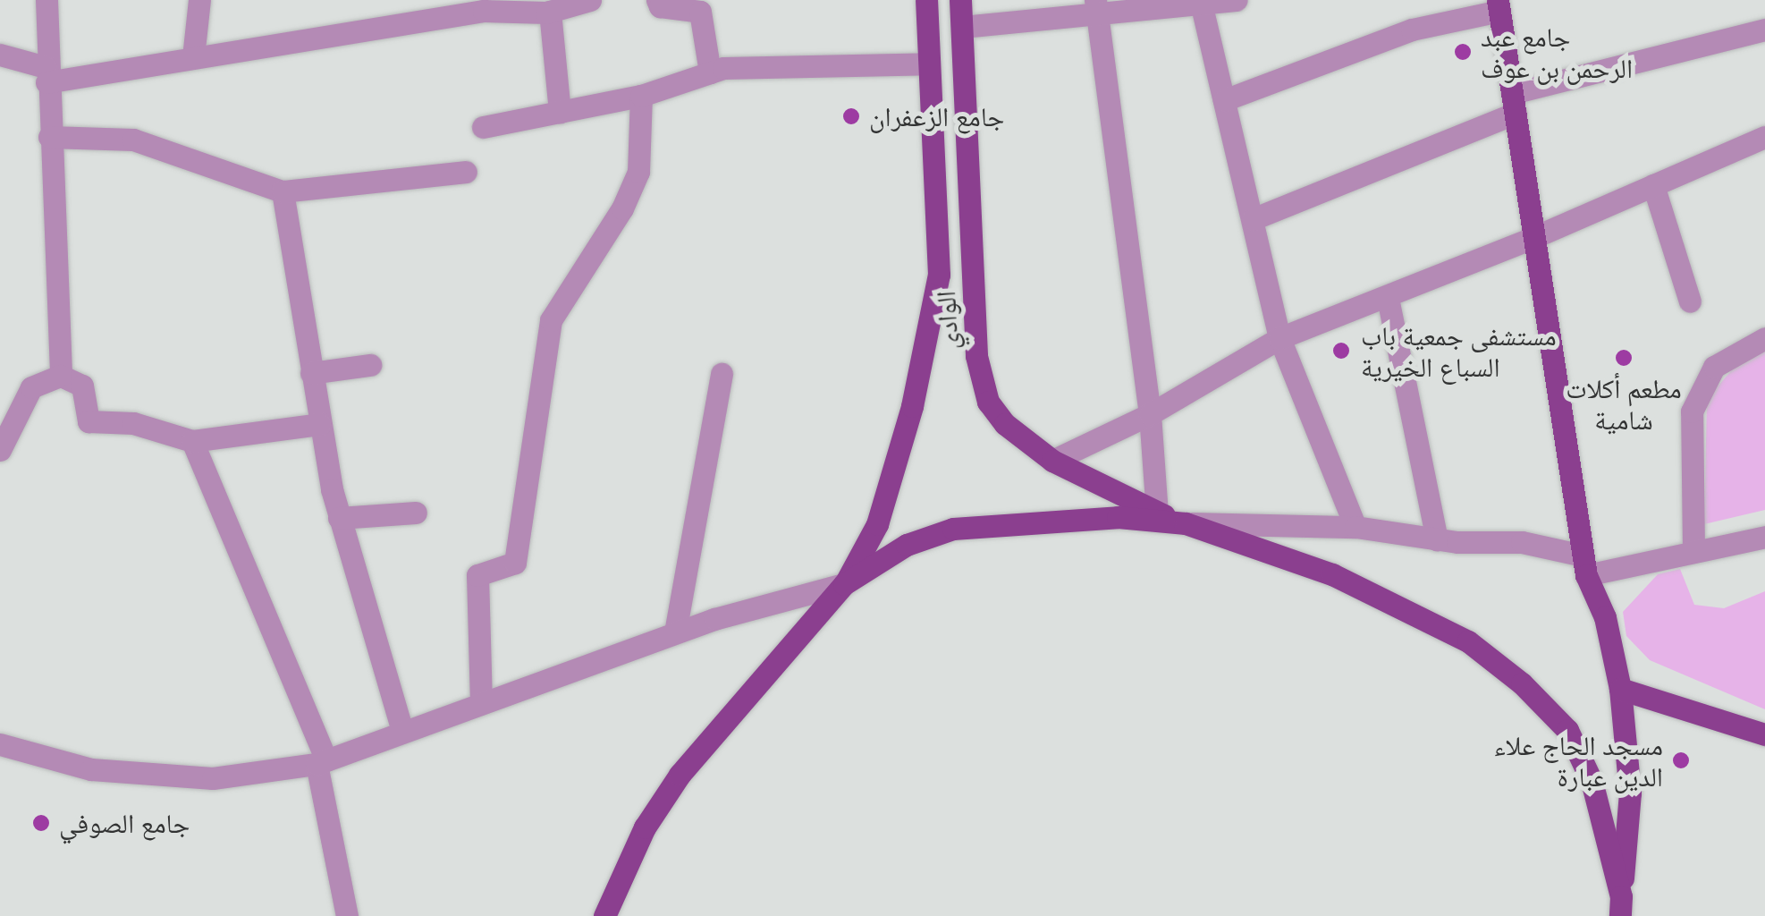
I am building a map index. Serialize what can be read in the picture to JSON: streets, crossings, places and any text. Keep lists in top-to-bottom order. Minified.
{"streets":{"main road":["الوادي"]},"places":["جامع عبد الرحمن بن عوف","جامع الزعفران","مستشفى جمعية باب السباع الخيرية","مطعم أكلات شامية","مسجد الحاج علاء الدين عبارة","جامع الصوفي"]}
